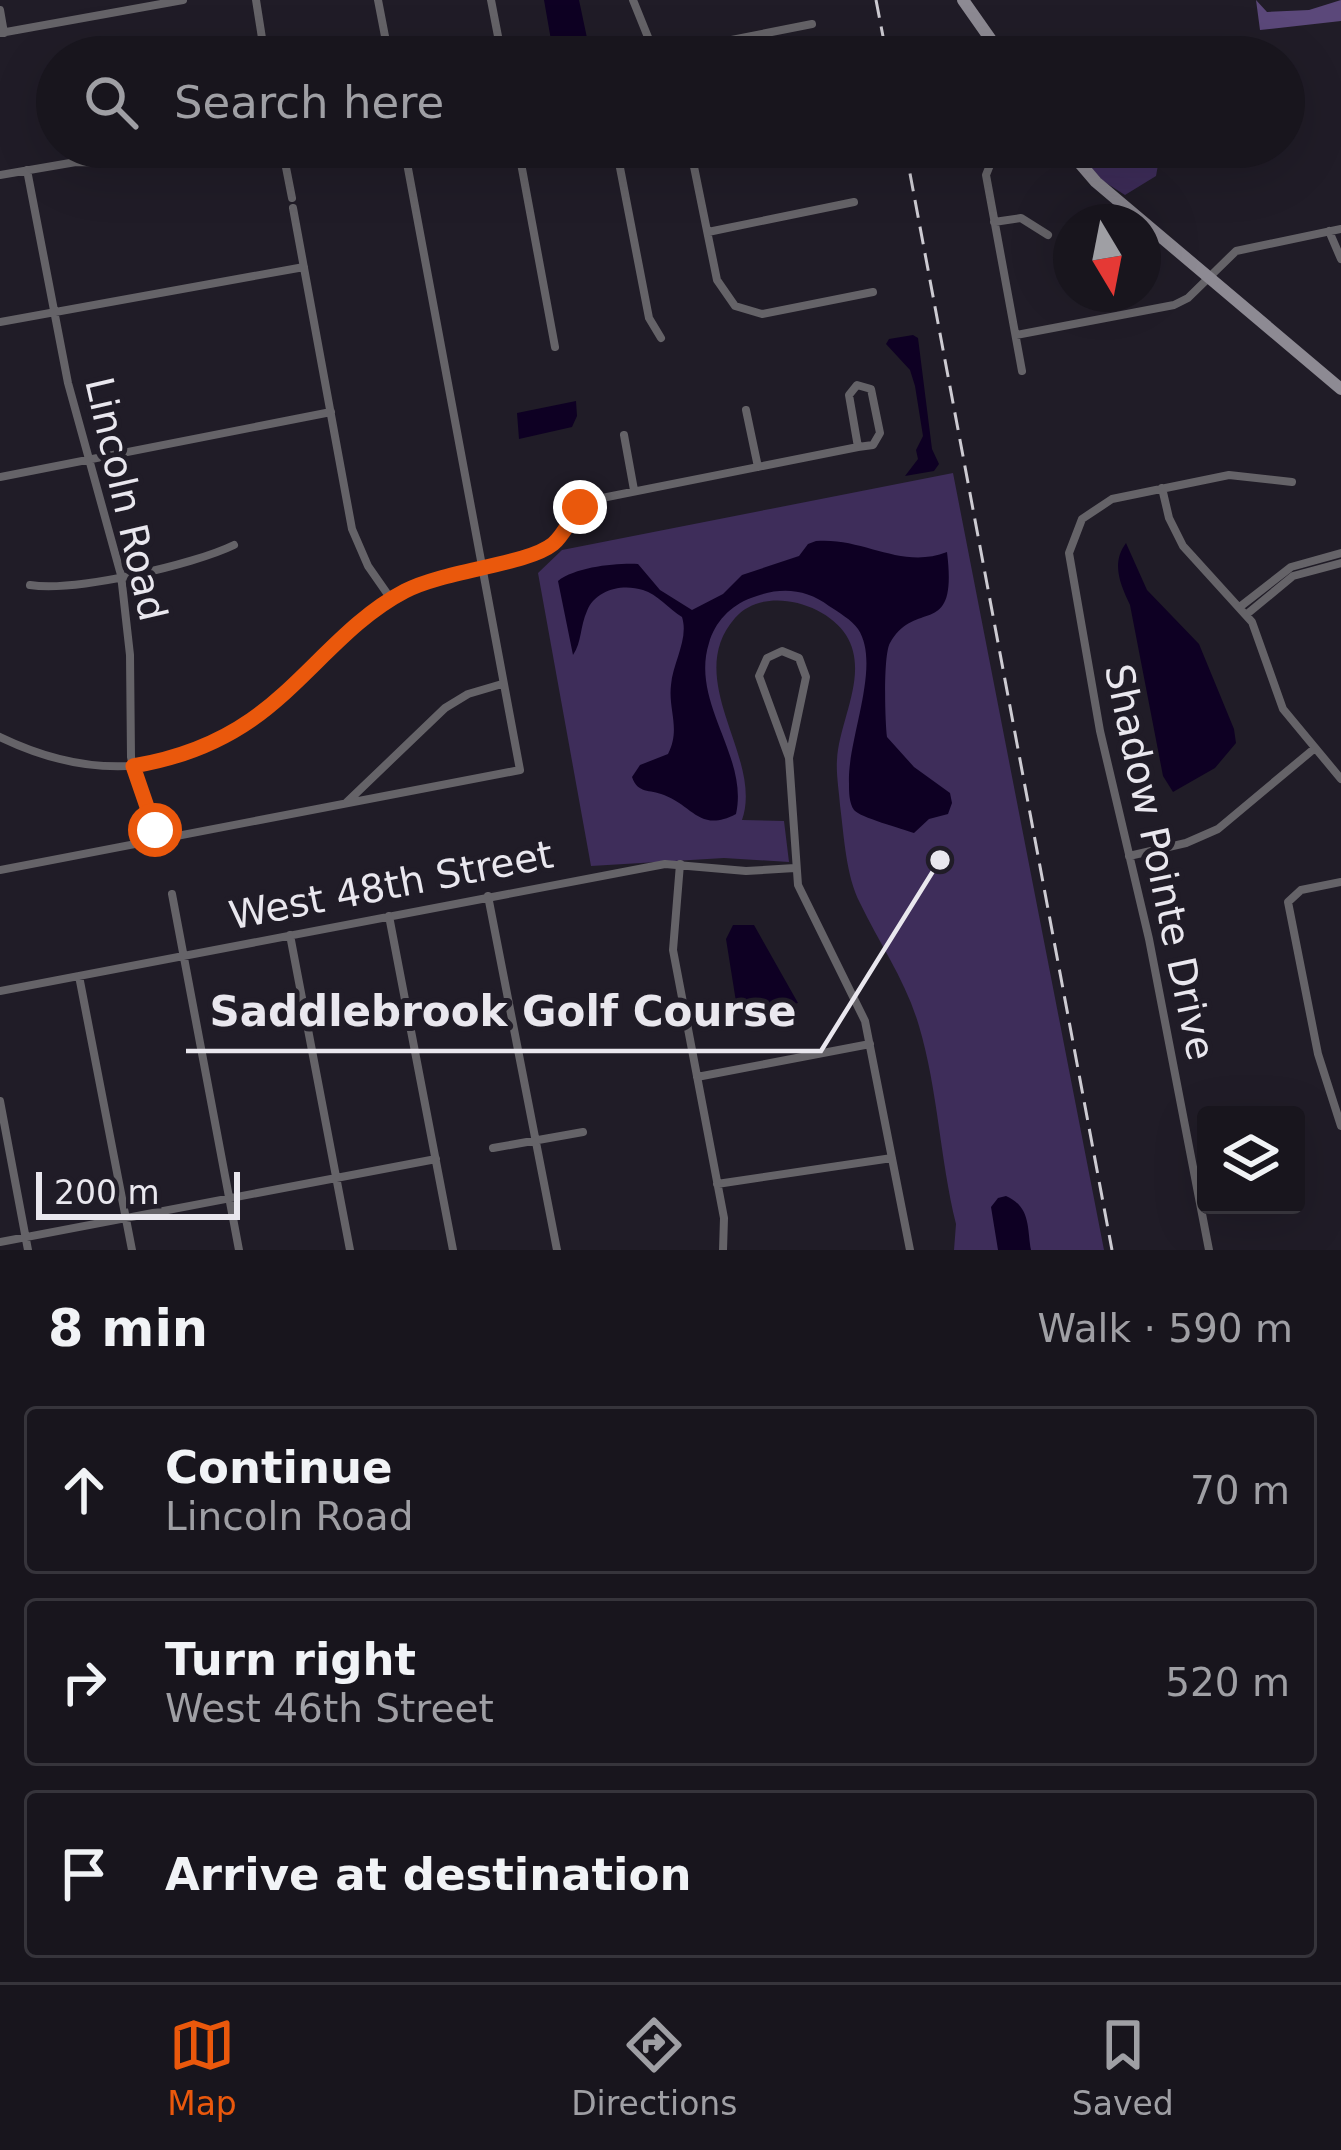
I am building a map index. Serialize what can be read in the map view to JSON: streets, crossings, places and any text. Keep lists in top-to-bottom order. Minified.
{"streets":{"street":["Lincoln Road","Shadow Pointe Drive","West 48th Street"]},"places":["Saddlebrook Golf Course"],"scale_bar":"200 m","north":"bottom","page":{"search":"Search here","scale":"200 m","heading":["8 min","Walk · 590 m"],"list":[["Continue","Lincoln Road","70 m"],["Turn right","West 46th Street","520 m"],"Arrive at destination"],"nav":["Map","Directions","Saved"]}}
